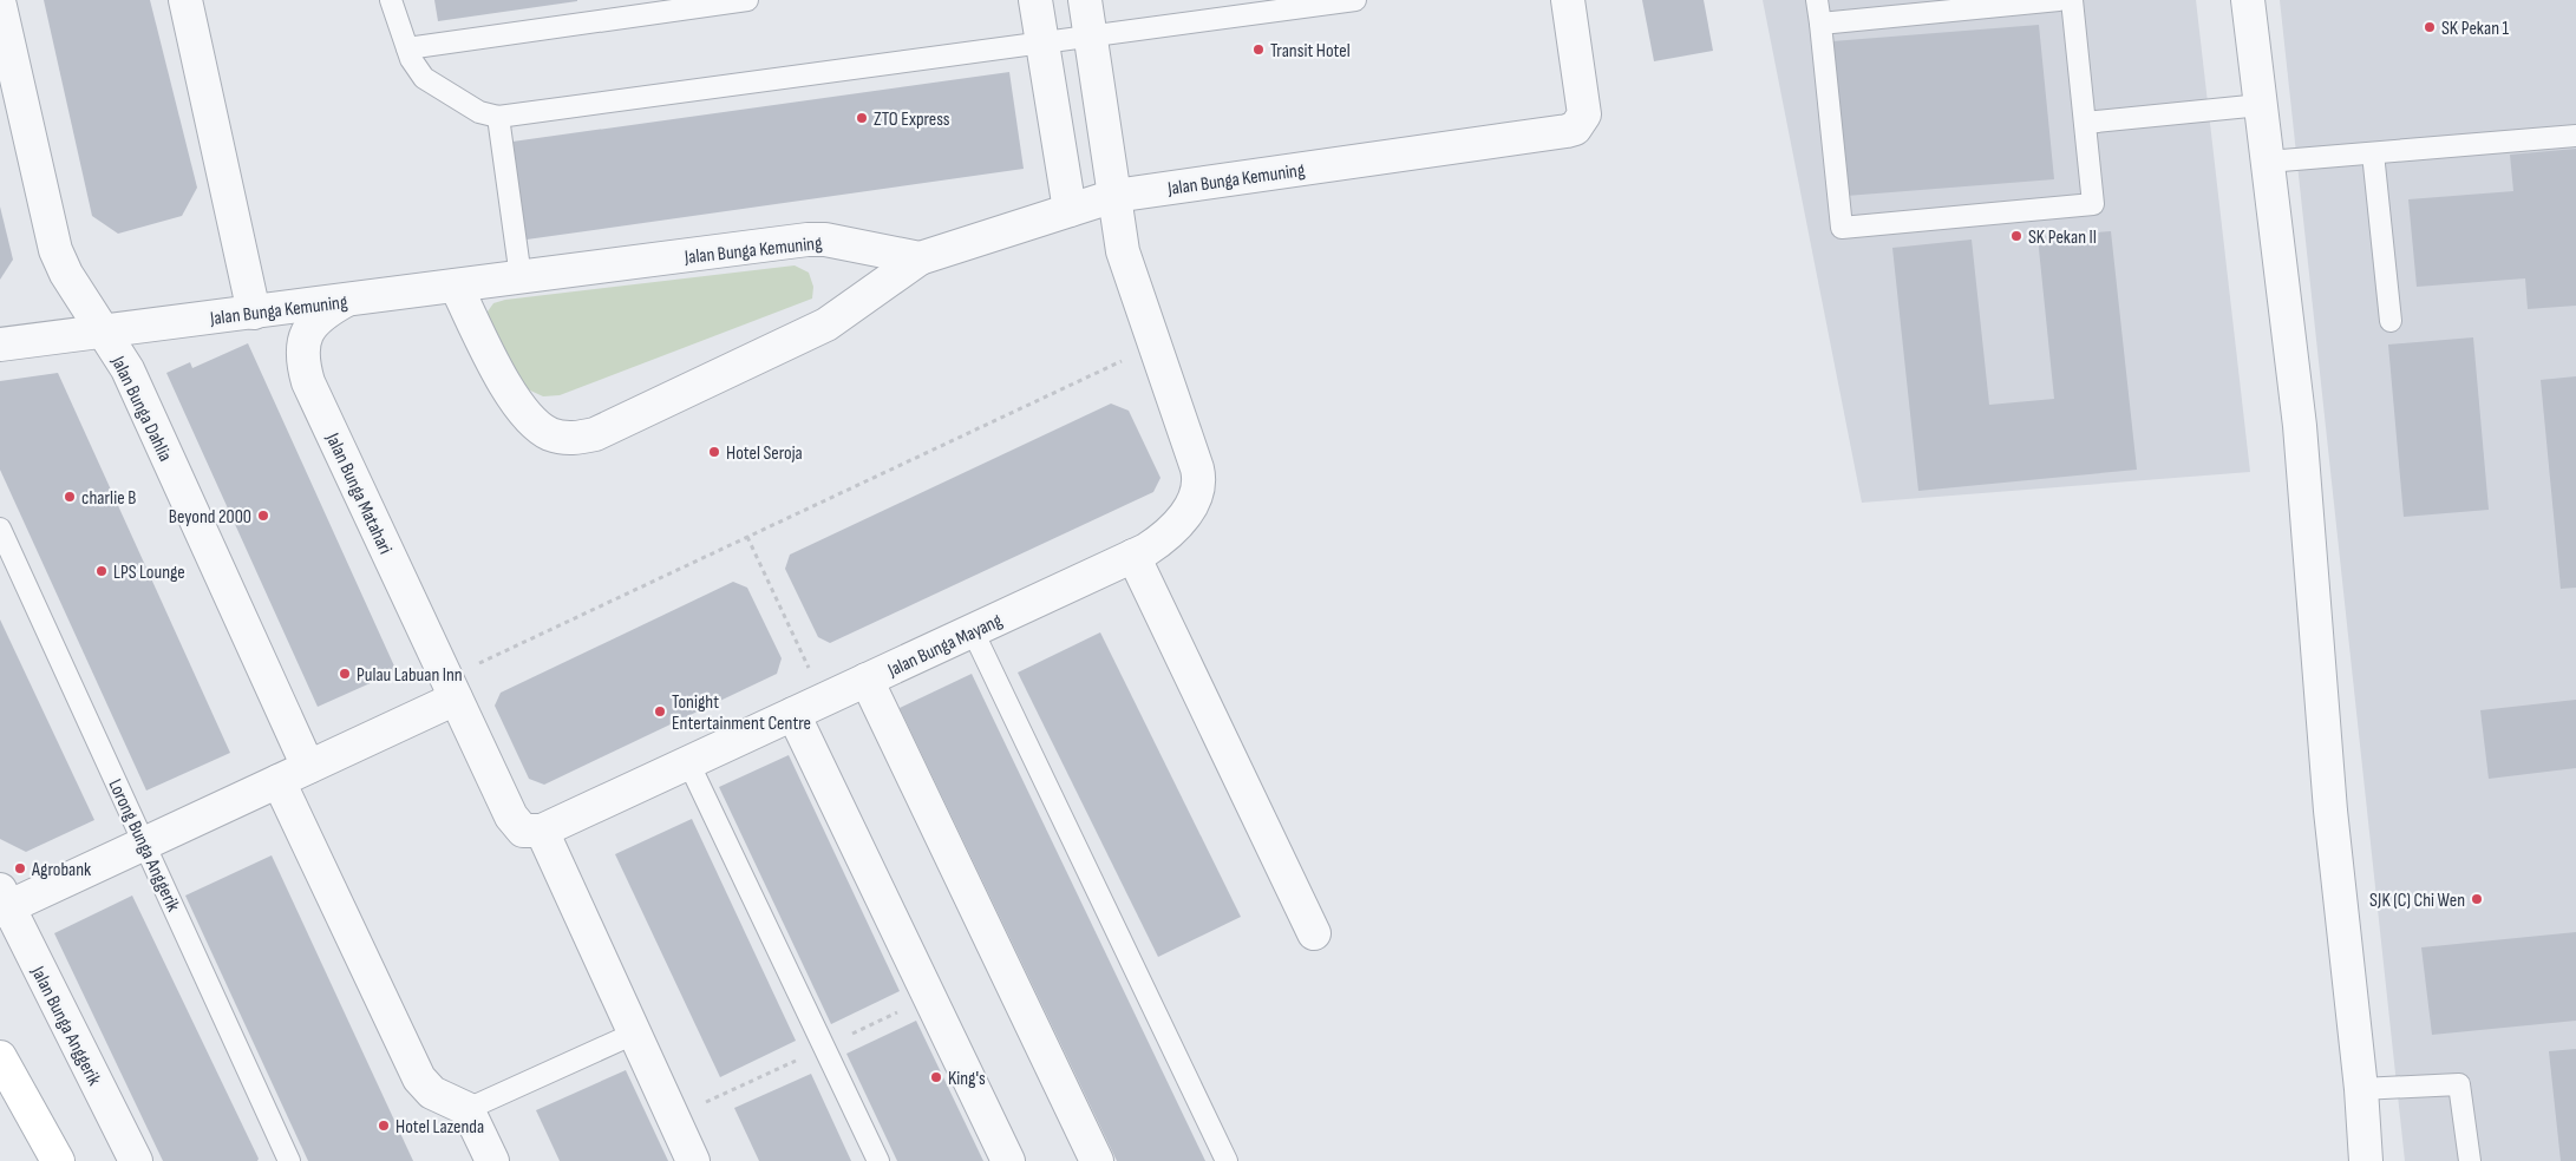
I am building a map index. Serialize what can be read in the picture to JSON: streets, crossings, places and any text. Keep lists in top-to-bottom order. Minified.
{"streets":{"street":["Jalan Bunga Kemuning","Jalan Bunga Dahlia","Jalan Bunga Matahari","Jalan Bunga Mayang","Jalan Bunga Anggerik"],"lane":["Lorong Bunga Anggerik"]},"crossings":[["Jalan Bunga Kemuning","Jalan Bunga Dahlia"],["Jalan Bunga Kemuning","Jalan Bunga Matahari"],["Jalan Bunga Kemuning","Jalan Bunga Mayang"]],"places":["SK Pekan 1","Transit Hotel","ZTO Express","SK Pekan II","Hotel Seroja","charlie B","Beyond 2000","LPS Lounge","Pulau Labuan Inn","Tonight Entertainment Centre","Agrobank","SJK (C) Chi Wen","King's","Hotel Lazenda"]}
